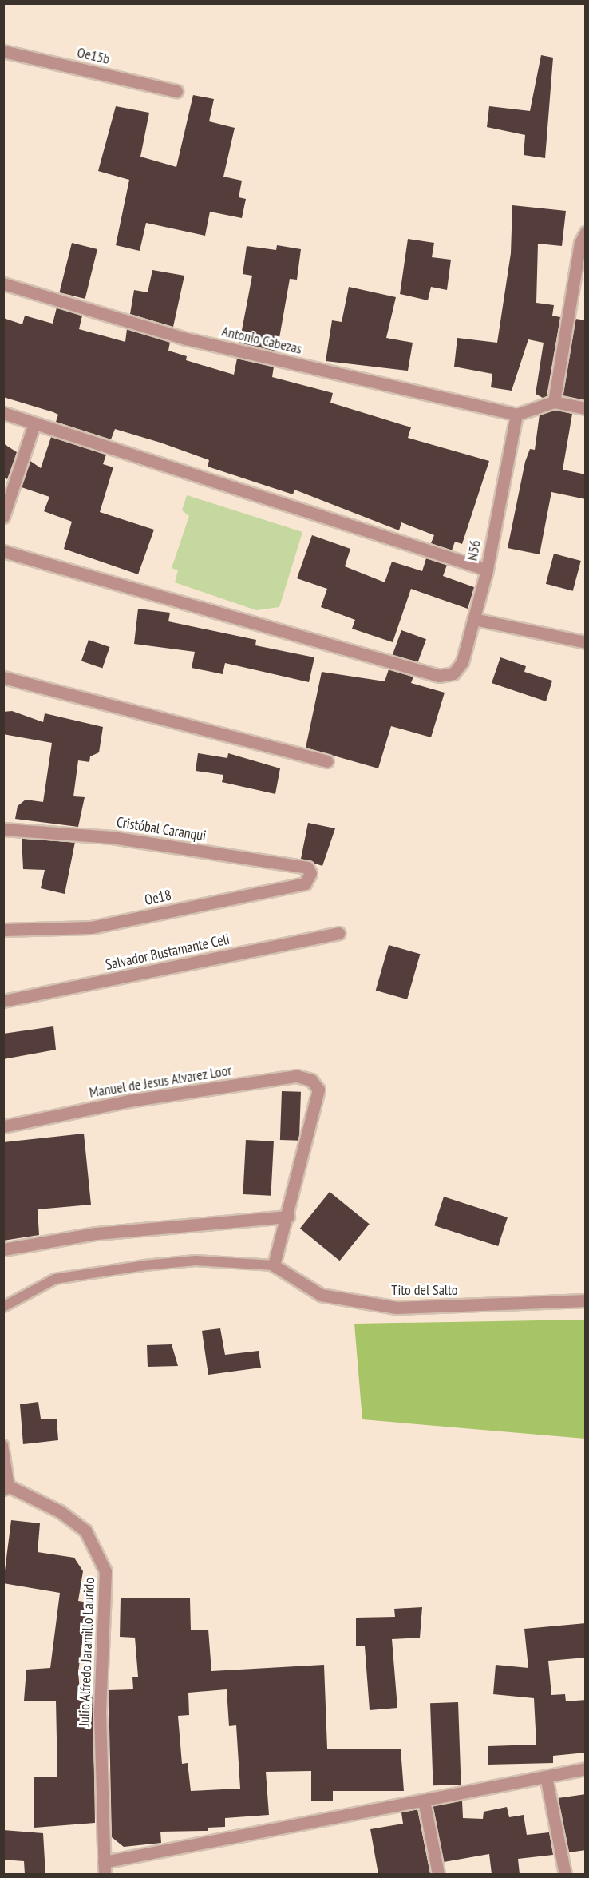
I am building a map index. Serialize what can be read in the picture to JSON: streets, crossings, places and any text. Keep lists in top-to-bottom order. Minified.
{"streets":{"street":["Oe15b","Antonio Cabezas","N56","Cristóbal Caranqui","Oe18","Salvador Bustamante Celi","Manuel de Jesus Alvarez Loor","Tito del Salto","Julio Alfredo Jaramillo Laurido"]},"crossings":[["Antonio Cabezas","N56"],["Cristóbal Caranqui","Oe18"]]}
